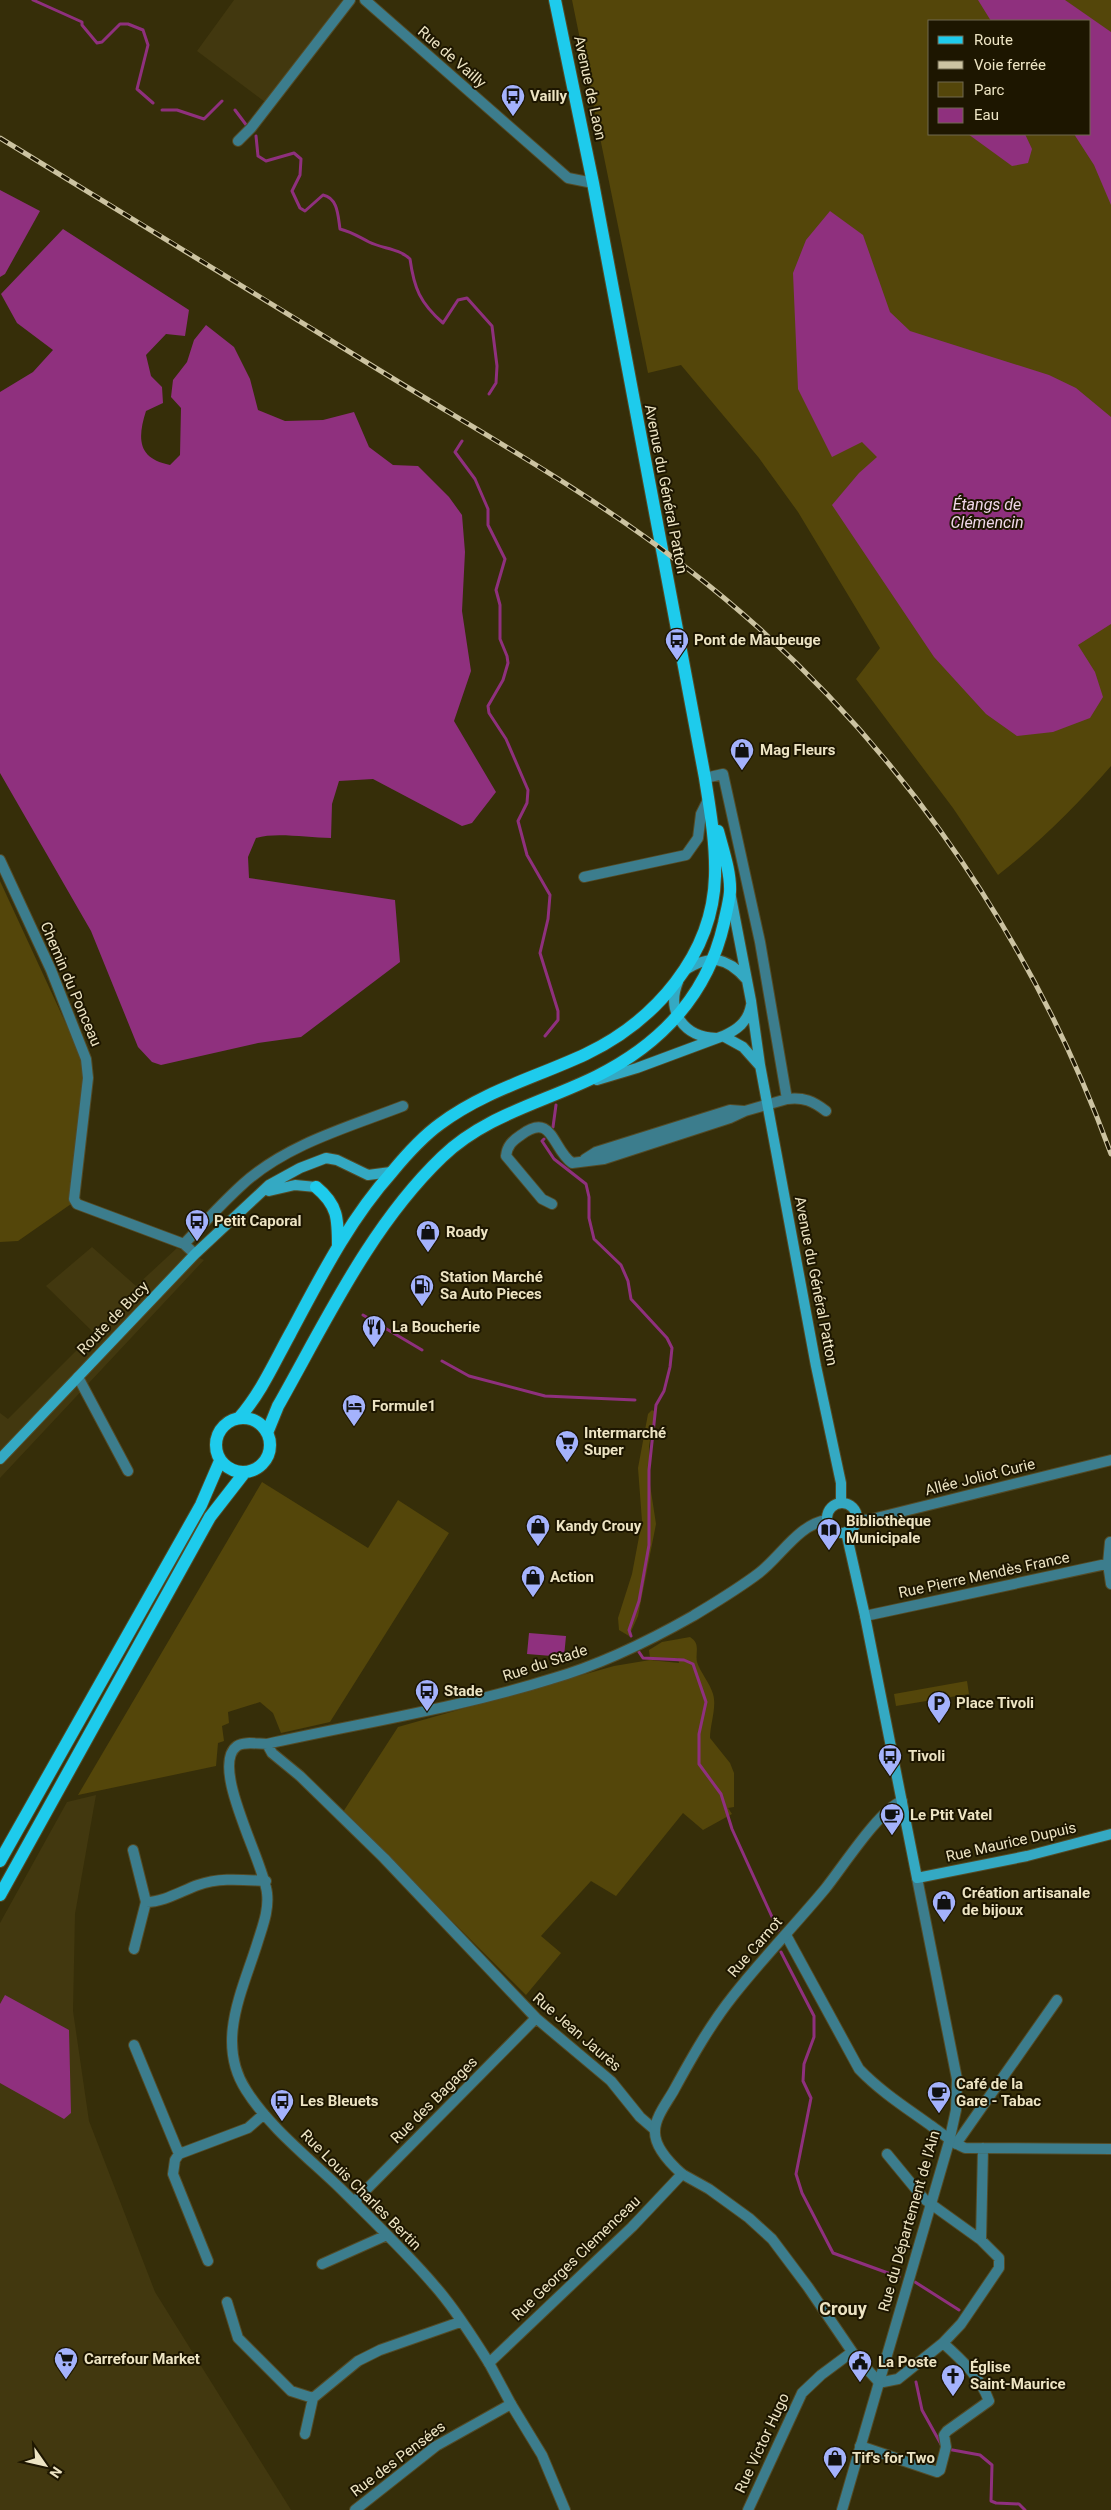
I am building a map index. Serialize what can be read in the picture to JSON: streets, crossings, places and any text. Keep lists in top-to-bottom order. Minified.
{"streets":{"main road":["Avenue de Laon","Avenue du Général Patton","Route de Bucy","Rue Maurice Dupuis"],"street":["Rue de Vailly","Chemin du Ponceau","Allée Joliot Curie","Rue Pierre Mendès France","Rue du Stade","Rue Carnot","Rue Jean Jaurès","Rue des Bagages","Rue Louis Charles Bertin","Rue du Département de l'Ain","Rue Georges Clemenceau","Rue Victor Hugo","Rue des Pensées"]},"crossings":[["Rue de Vailly","Avenue de Laon"],["Rue de Vailly","Avenue du Général Patton"],["Avenue de Laon","Avenue du Général Patton"],["Avenue du Général Patton","Allée Joliot Curie"],["Avenue du Général Patton","Rue du Stade"],["Chemin du Ponceau","Route de Bucy"],["Allée Joliot Curie","Rue du Stade"],["Rue du Stade","Rue Jean Jaurès"],["Rue du Stade","Rue Louis Charles Bertin"],["Rue Maurice Dupuis","Rue du Département de l'Ain"],["Rue Carnot","Rue Jean Jaurès"],["Rue Jean Jaurès","Rue des Bagages"],["Rue Jean Jaurès","Rue du Département de l'Ain"],["Rue Jean Jaurès","Rue Georges Clemenceau"],["Rue Jean Jaurès","Rue Victor Hugo"],["Rue des Bagages","Rue Louis Charles Bertin"],["Rue Louis Charles Bertin","Rue Georges Clemenceau"],["Rue Louis Charles Bertin","Rue des Pensées"]],"districts":["Crouy"],"water":["Étangs de Clémencin"],"places":{"bus stop":["Vailly","Pont de Maubeuge","Petit Caporal","Stade","Tivoli","Les Bleuets"],"shop":["Mag Fleurs","Roady","Kandy Crouy","Action","Création artisanale de bijoux","Tif's for Two"],"fuel station":["Station Marché Sa Auto Pieces"],"restaurant":["La Boucherie"],"hotel":["Formule1"],"supermarket":["Intermarché Super","Carrefour Market"],"library":["Bibliothèque Municipale"],"parking":["Place Tivoli"],"cafe":["Le Ptit Vatel","Café de la Gare - Tabac"],"public building":["La Poste"],"church":["Église Saint-Maurice"]},"legend":["Route","Voie ferrée","Parc","Eau"],"north":"bottom right"}
